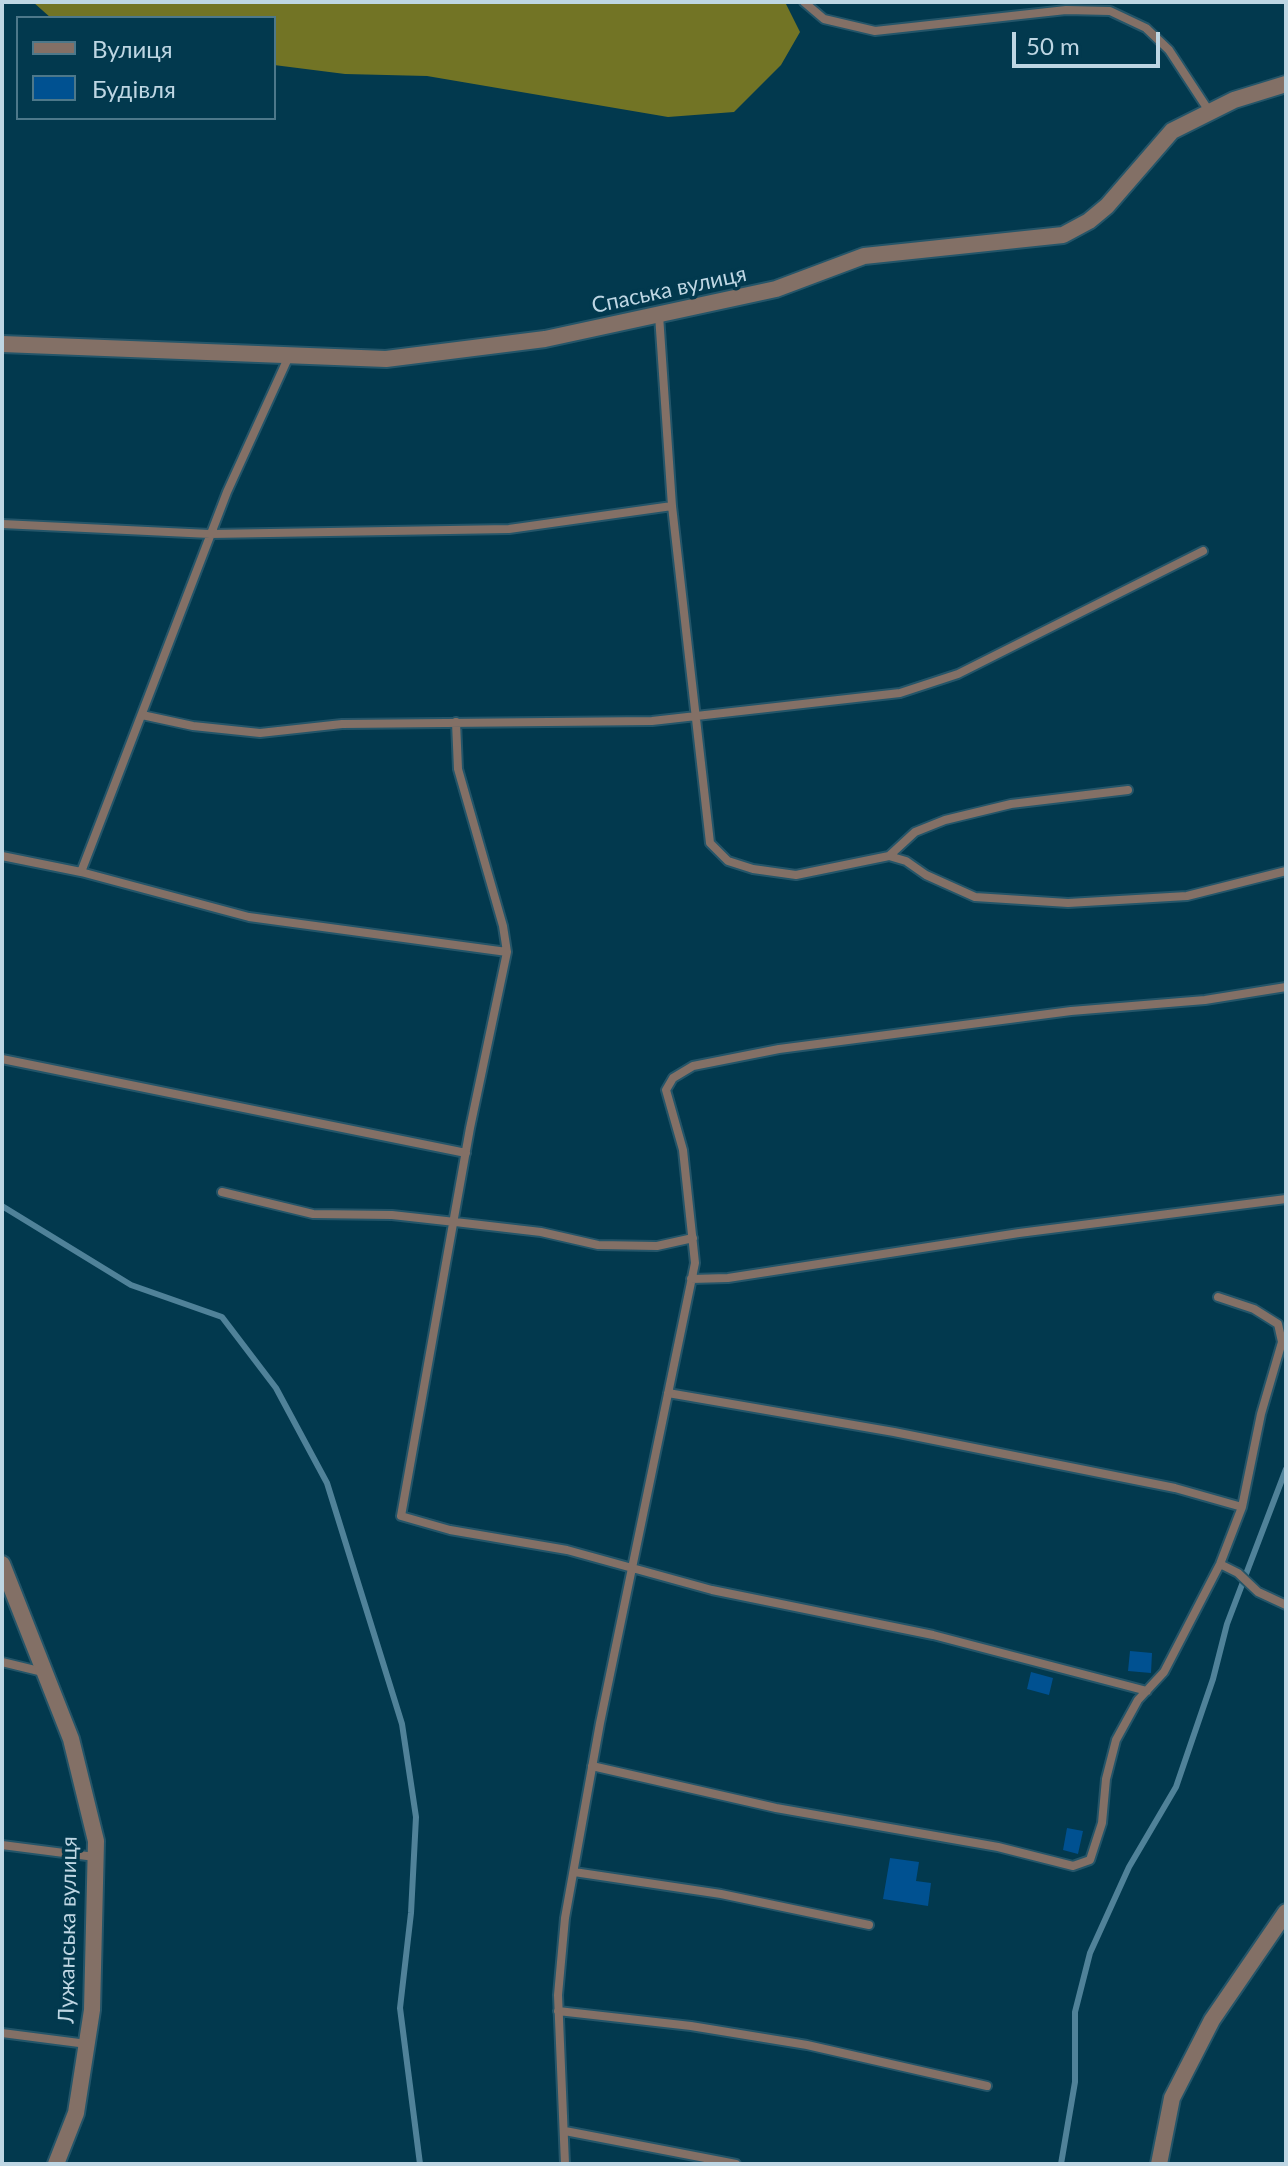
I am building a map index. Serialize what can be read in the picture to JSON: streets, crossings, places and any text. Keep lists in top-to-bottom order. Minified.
{"streets":{"street":["Спаська вулиця","Лужанська вулиця"]},"legend":["Вулиця","Будівля"],"scale_bar":"50 m"}
